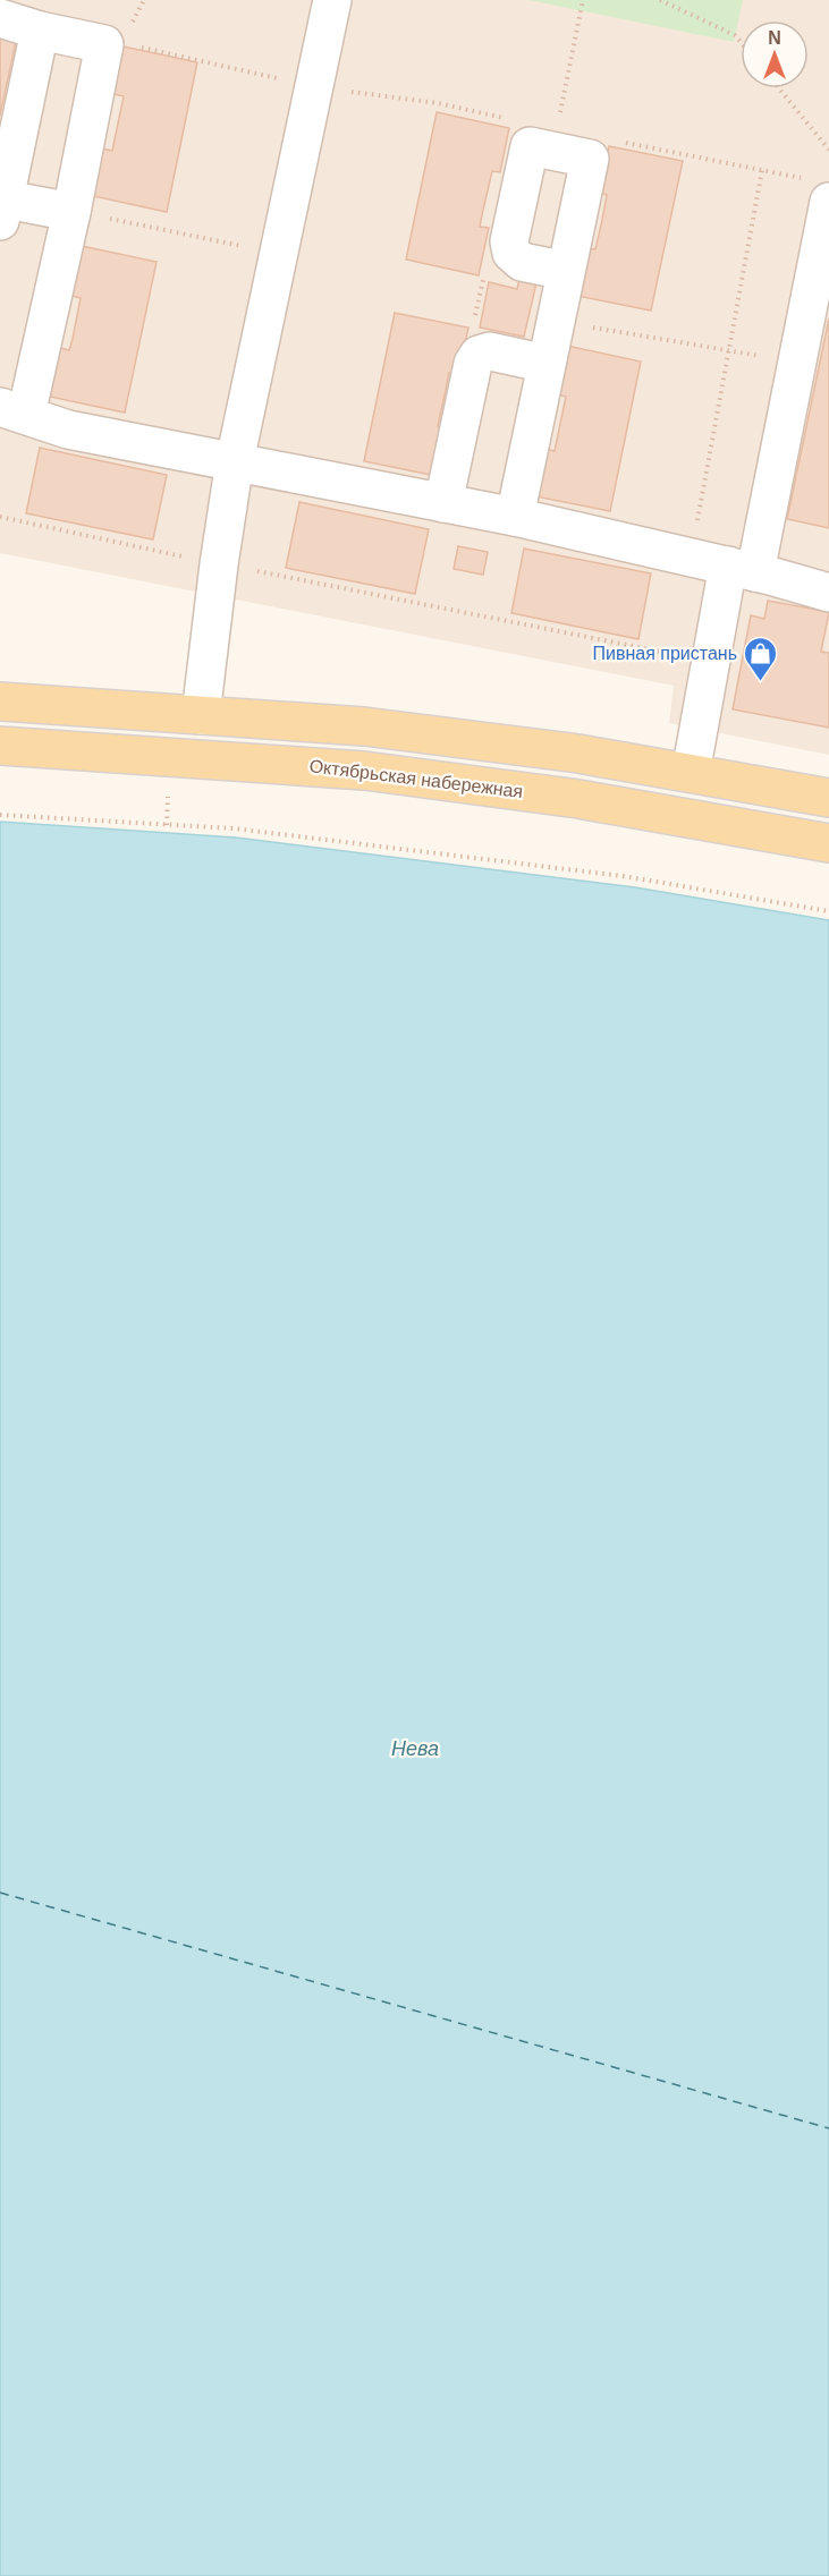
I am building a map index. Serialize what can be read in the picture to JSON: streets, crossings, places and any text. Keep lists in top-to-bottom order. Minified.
{"streets":{"main road":["Октябрьская набережная"]},"water":["Нева"],"places":{"shop":["Пивная пристань"]},"north":"top"}
